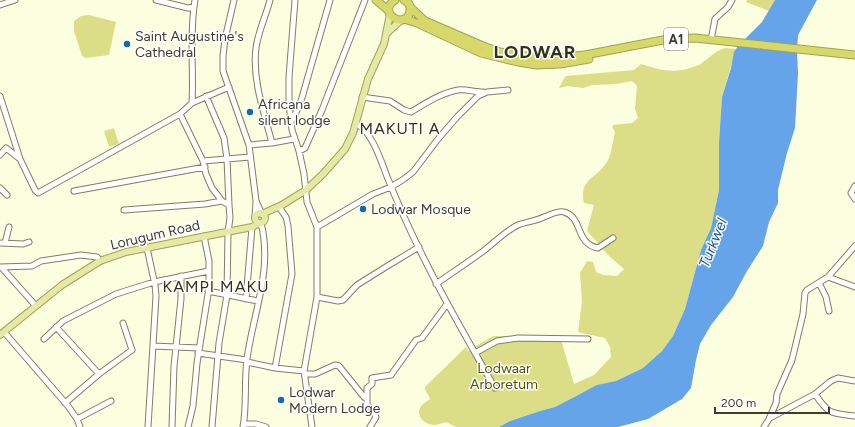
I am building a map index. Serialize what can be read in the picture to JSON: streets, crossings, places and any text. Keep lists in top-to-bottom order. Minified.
{"streets":{"highway":["A1"],"main road":["Lorugum Road"]},"districts":["LODWAR","MAKUTI A","KAMPI MAKU"],"water":["Turkwel"],"parks":["Lodwaar Arboretum"],"places":["Saint Augustine's Cathedral","Africana silent lodge","Lodwar Mosque","Lodwar Modern Lodge"],"scale_bar":"200 m"}
